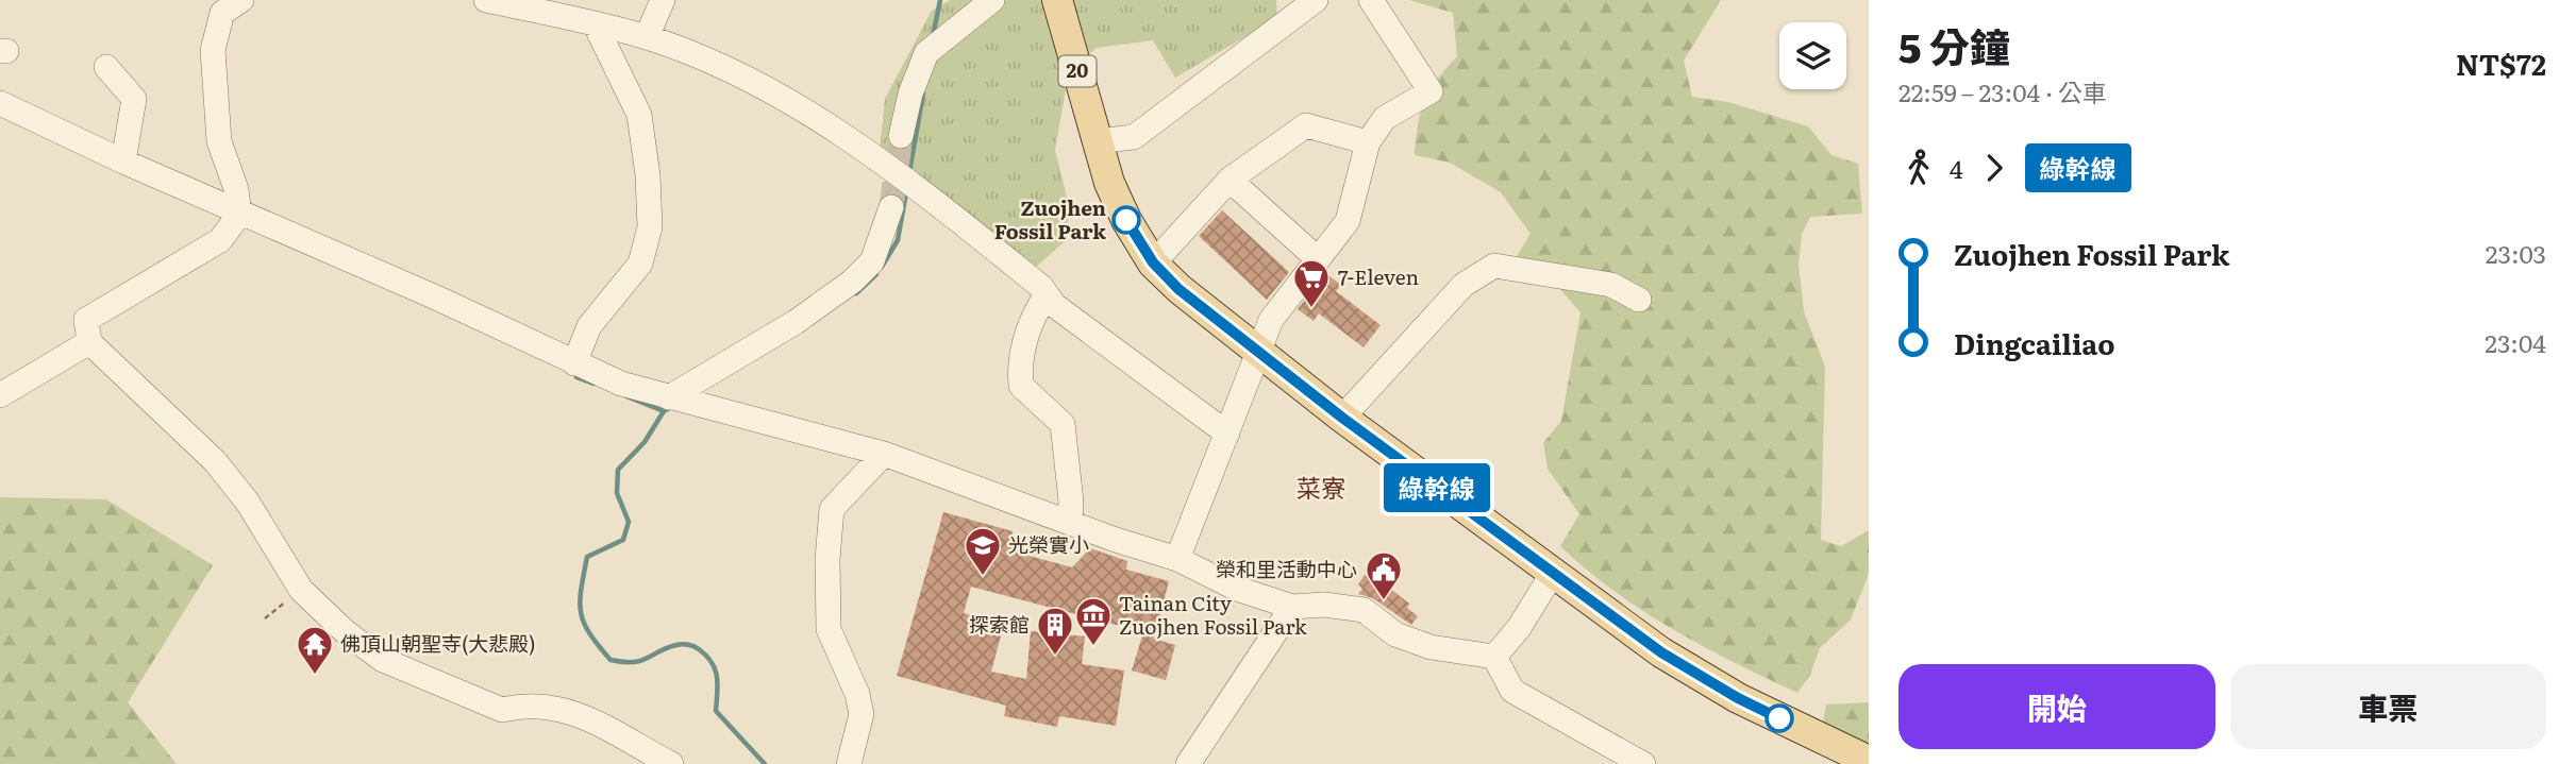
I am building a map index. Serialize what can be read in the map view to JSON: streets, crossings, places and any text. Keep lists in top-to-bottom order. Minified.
{"streets":{"main road":["20"]},"districts":["菜寮"],"places":{"other":["Zuojhen Fossil Park"],"supermarket":["7-Eleven"],"school or university":["光榮實小"],"public building":["榮和里活動中心"],"museum":["Tainan City Zuojhen Fossil Park"],"building":["探索館"],"temple":["佛頂山朝聖寺(大悲殿)"]},"lines":["bus line 綠幹線"],"page":{"on_map":"綠幹線","heading":["5 分鐘","22:59 – 23:04 · 公車","NT$72"],"legs":["4","綠幹線"],"list":[{"name":"Zuojhen Fossil Park","value":"23:03"},{"name":"Dingcailiao","value":"23:04"}],"buttons":["開始","車票"]}}
